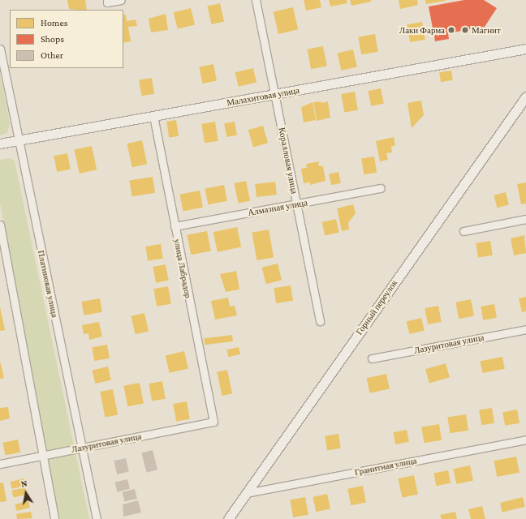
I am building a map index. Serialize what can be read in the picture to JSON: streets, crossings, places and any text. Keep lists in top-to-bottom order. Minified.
{"streets":{"street":["Малахитовая улица","Коралловая улица","Алмазная улица","улица Лабрадор","Платиновая улица","Горный переулок","Лазуритовая улица","Гранитная улица"]},"crossings":[["Малахитовая улица","Коралловая улица"],["Малахитовая улица","улица Лабрадор"],["Малахитовая улица","Платиновая улица"],["Коралловая улица","Алмазная улица"],["Алмазная улица","улица Лабрадор"],["улица Лабрадор","Лазуритовая улица"],["Платиновая улица","Лазуритовая улица"],["Горный переулок","Гранитная улица"]],"places":["Лаки Фарма","Магнит"],"legend":["Homes","Shops","Other"],"north":"top"}
